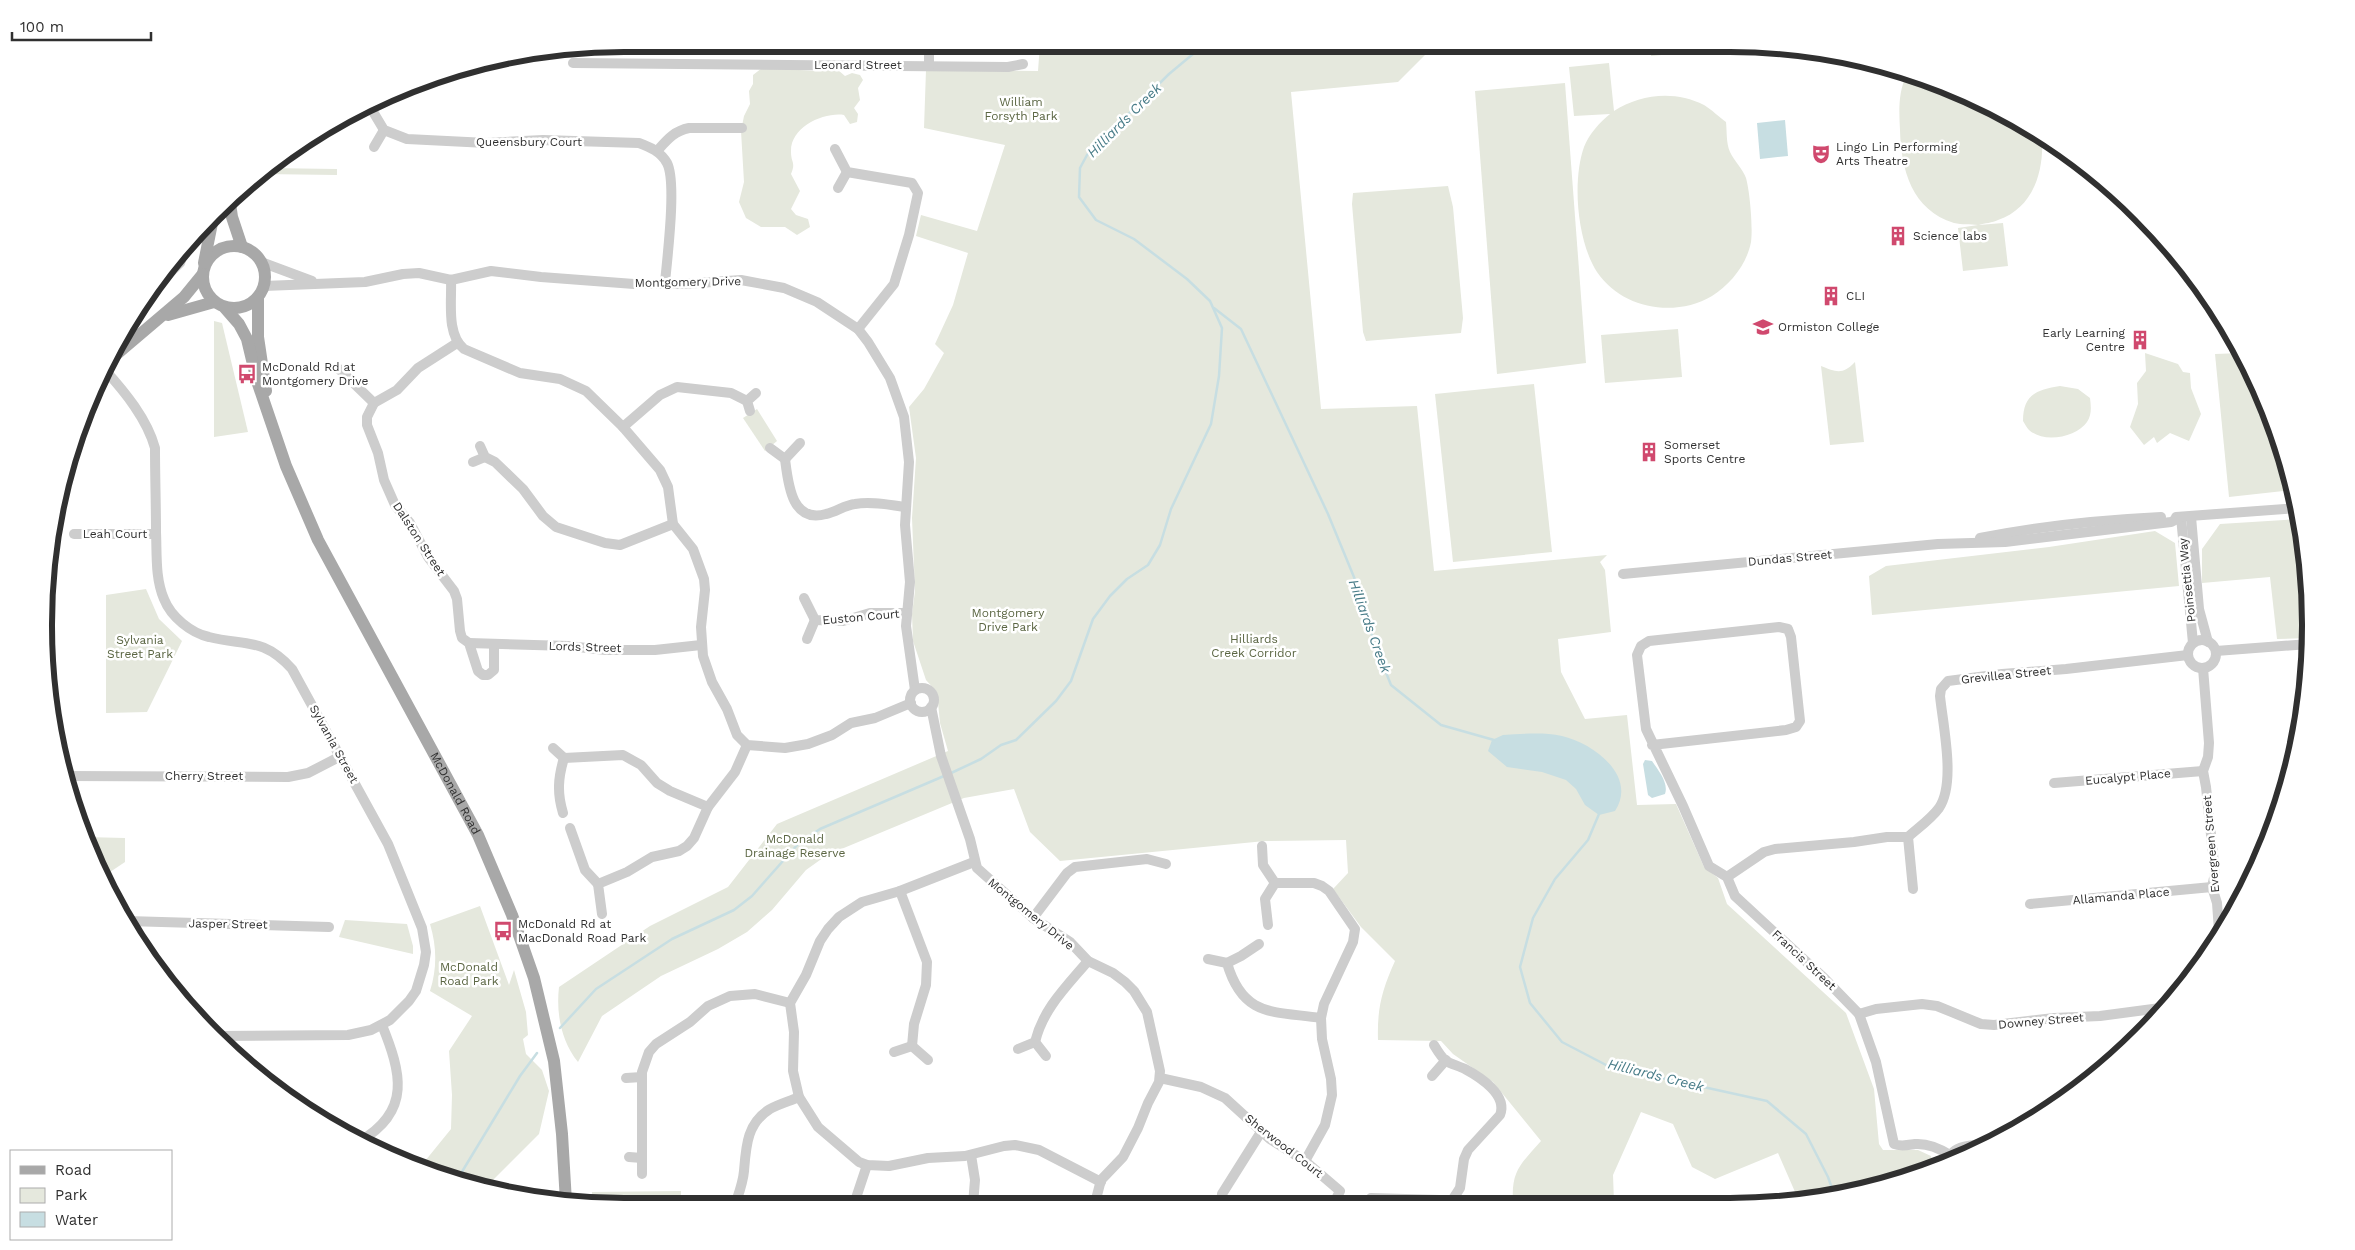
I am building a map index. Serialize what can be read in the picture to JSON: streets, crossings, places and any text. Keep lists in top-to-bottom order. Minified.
{"streets":{"main road":["McDonald Road"],"street":["Leonard Street","Queensbury Court","Montgomery Drive","Leah Court","Dalston Street","Dundas Street","Poinsettia Way","Euston Court","Lords Street","Grevillea Street","Sylvania Street","Cherry Street","Eucalypt Place","Evergreen Street","Allamanda Place","Jasper Street","Francis Street","Downey Street","Sherwood Court"]},"crossings":[["Montgomery Drive","Euston Court"],["Montgomery Drive","McDonald Road"],["Montgomery Drive","Sherwood Court"],["Leah Court","Sylvania Street"],["Dalston Street","Lords Street"],["Dundas Street","Poinsettia Way"],["Poinsettia Way","Grevillea Street"],["Poinsettia Way","Evergreen Street"],["Grevillea Street","Evergreen Street"],["Sylvania Street","Cherry Street"],["Eucalypt Place","Evergreen Street"],["Evergreen Street","Allamanda Place"],["Francis Street","Downey Street"]],"water":["Hilliards Creek"],"parks":["William Forsyth Park","Montgomery Drive Park","Hilliards Creek Corridor","Sylvania Street Park","McDonald Drainage Reserve","McDonald Road Park"],"places":{"theatre":["Lingo Lin Performing Arts Theatre"],"building":["Science labs","CLI","Early Learning Centre","Somerset Sports Centre"],"school or university":["Ormiston College"],"bus stop":["McDonald Rd at Montgomery Drive","McDonald Rd at MacDonald Road Park"]},"legend":["Road","Park","Water"],"scale_bar":"100 m"}
